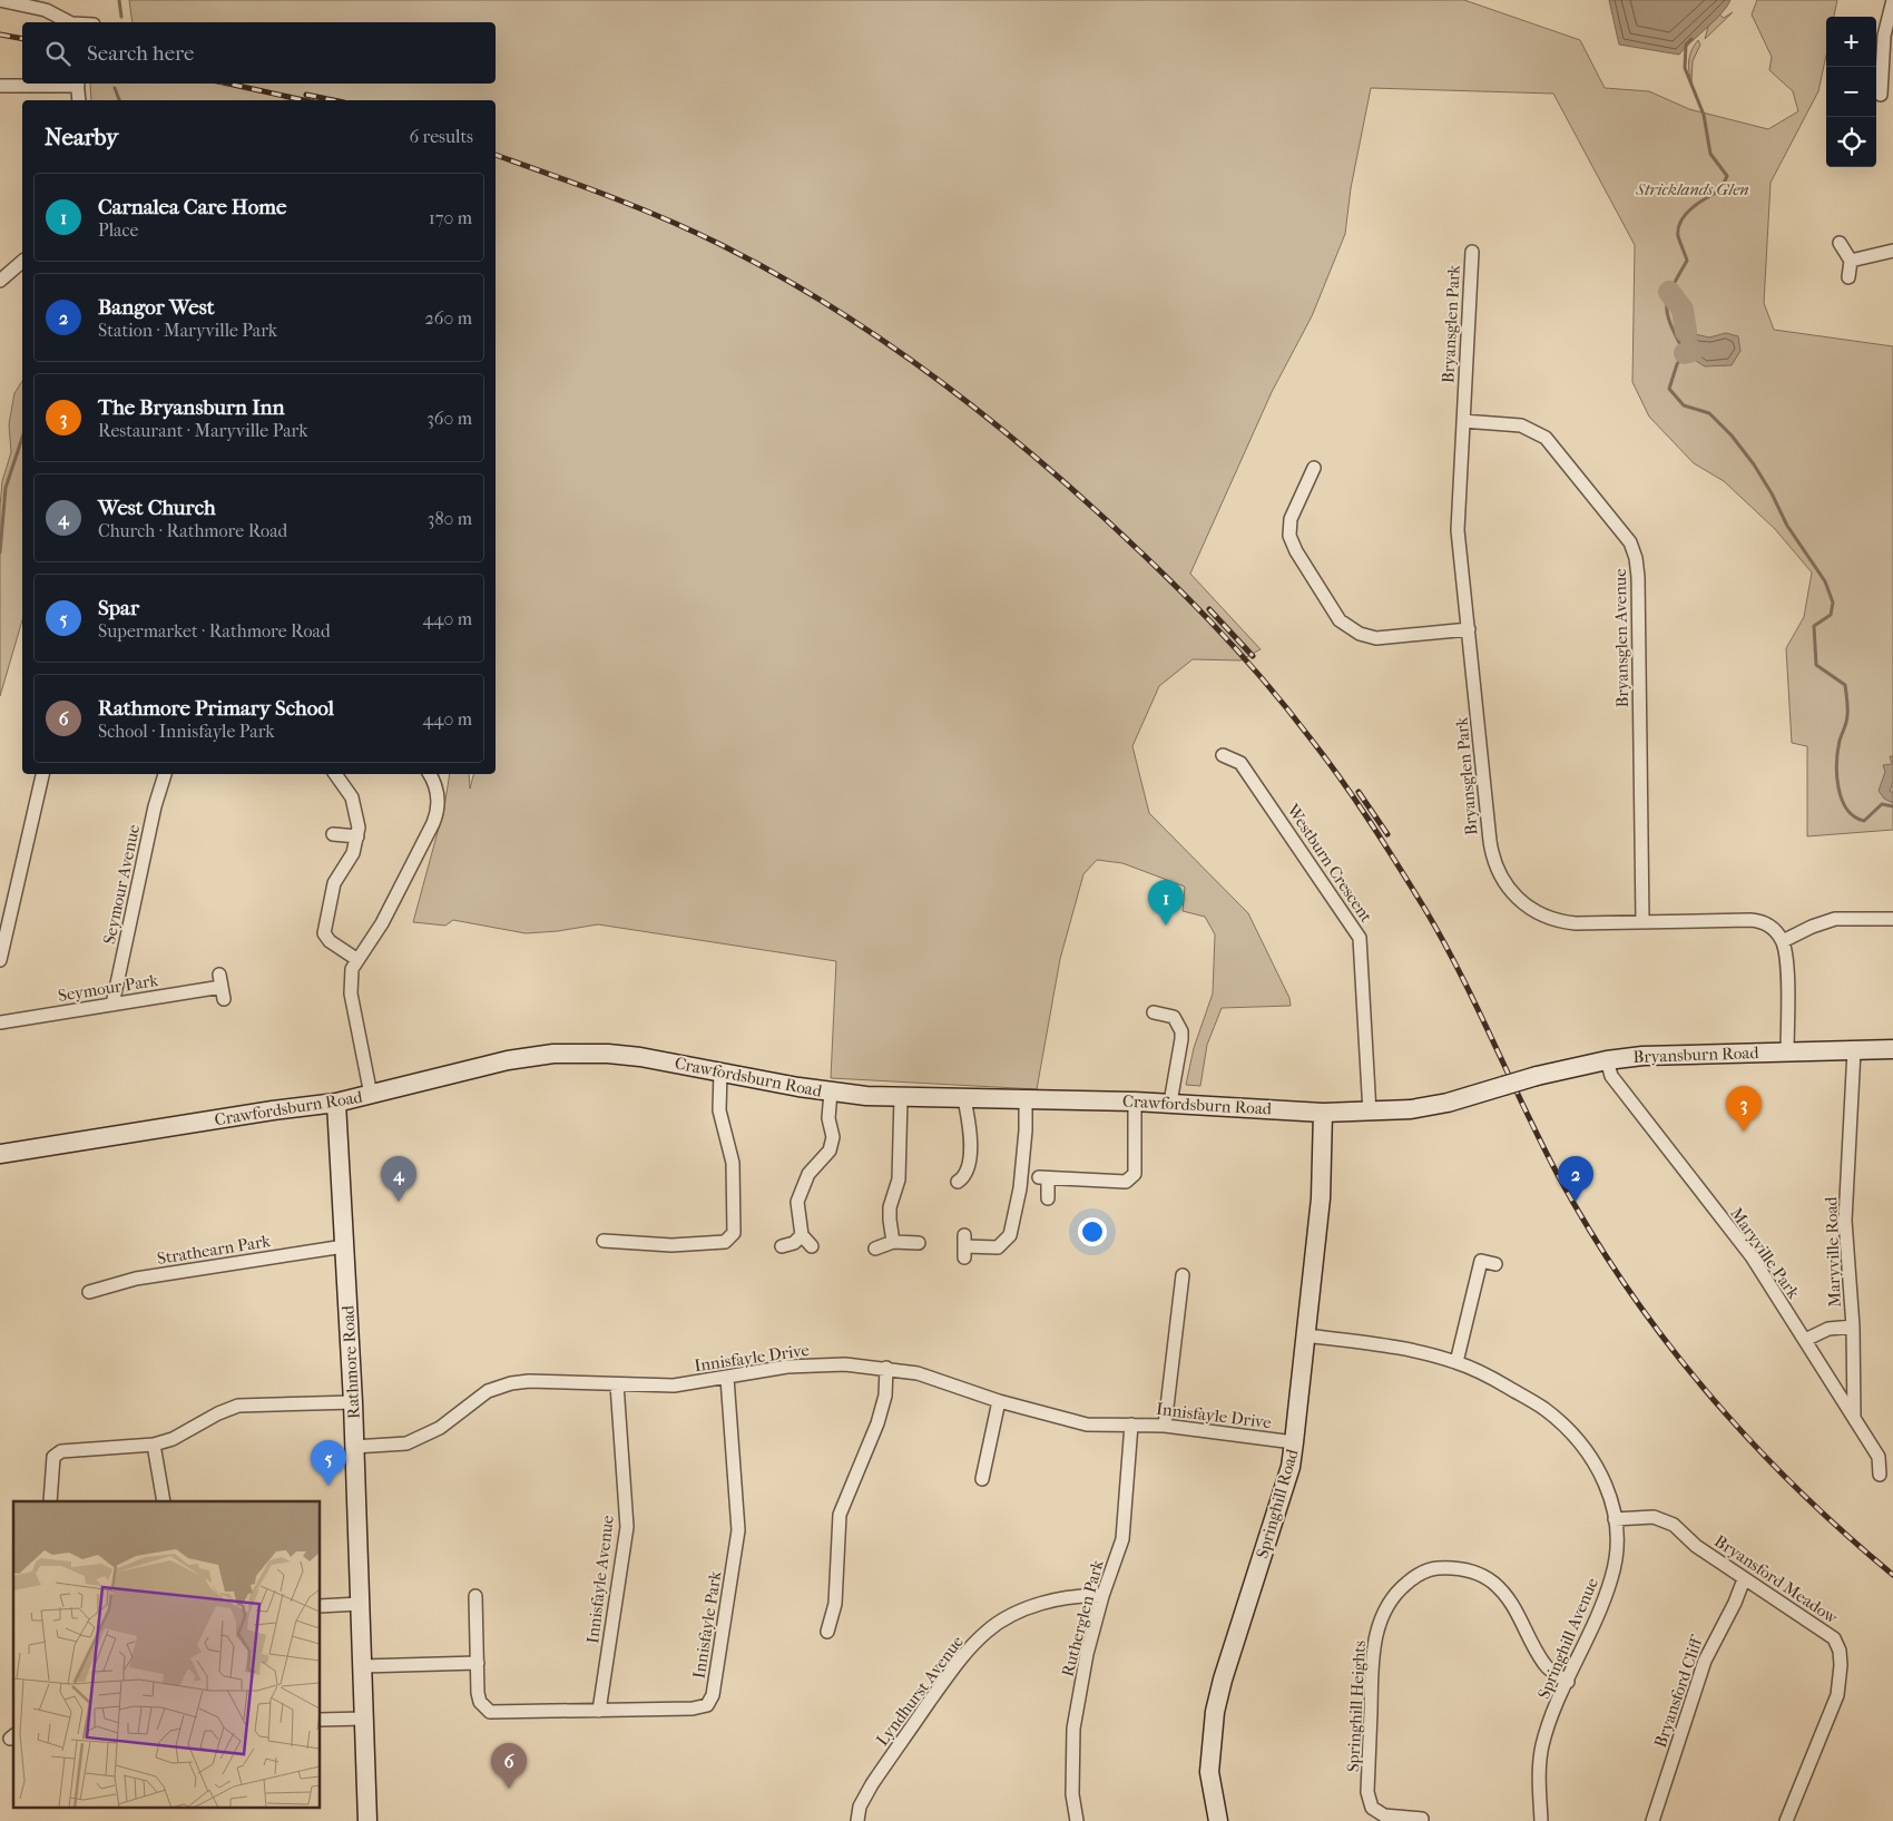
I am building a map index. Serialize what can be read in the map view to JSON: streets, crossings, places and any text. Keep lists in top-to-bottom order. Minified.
{"streets":{"main road":["Bryansburn Road","Crawfordsburn Road","Rathmore Road","Springhill Road"],"street":["Bryansglen Park","Bryansglen Avenue","Westburn Crescent","Seymour Avenue","Seymour Park","Strathearn Park","Maryville Road","Maryville Park","Innisfayle Drive","Innisfayle Avenue","Bryansford Meadow","Rutherglen Park","Innisfayle Park","Springhill Avenue","Lyndhurst Avenue","Bryansford Cliff","Springhill Heights"]},"crossings":[["Bryansglen Park","Bryansglen Avenue"],["Westburn Crescent","Crawfordsburn Road"],["Seymour Avenue","Seymour Park"],["Bryansburn Road","Crawfordsburn Road"],["Bryansburn Road","Maryville Road"],["Bryansburn Road","Maryville Park"],["Crawfordsburn Road","Rathmore Road"],["Crawfordsburn Road","Springhill Road"],["Strathearn Park","Rathmore Road"],["Maryville Road","Maryville Park"],["Innisfayle Drive","Rathmore Road"],["Innisfayle Drive","Springhill Road"],["Innisfayle Drive","Innisfayle Avenue"],["Innisfayle Drive","Rutherglen Park"],["Innisfayle Drive","Innisfayle Park"],["Springhill Road","Springhill Avenue"],["Innisfayle Avenue","Innisfayle Park"],["Bryansford Meadow","Springhill Avenue"],["Bryansford Meadow","Bryansford Cliff"],["Rutherglen Park","Lyndhurst Avenue"],["Springhill Avenue","Springhill Heights"]],"parks":["Stricklands Glen"],"page":{"map_buttons":["+","−"],"search":"Search here","heading":["Nearby","6 results"],"list":[{"mark":"1","name":"Carnalea Care Home","note":"Place","value":"170 m"},{"mark":"2","name":"Bangor West","note":"Station · Maryville Park","value":"260 m"},{"mark":"3","name":"The Bryansburn Inn","note":"Restaurant · Maryville Park","value":"360 m"},{"mark":"4","name":"West Church","note":"Church · Rathmore Road","value":"380 m"},{"mark":"5","name":"Spar","note":"Supermarket · Rathmore Road","value":"440 m"},{"mark":"6","name":"Rathmore Primary School","note":"School · Innisfayle Park","value":"440 m"}],"pins":["1","3","2","4","5","6"]}}
